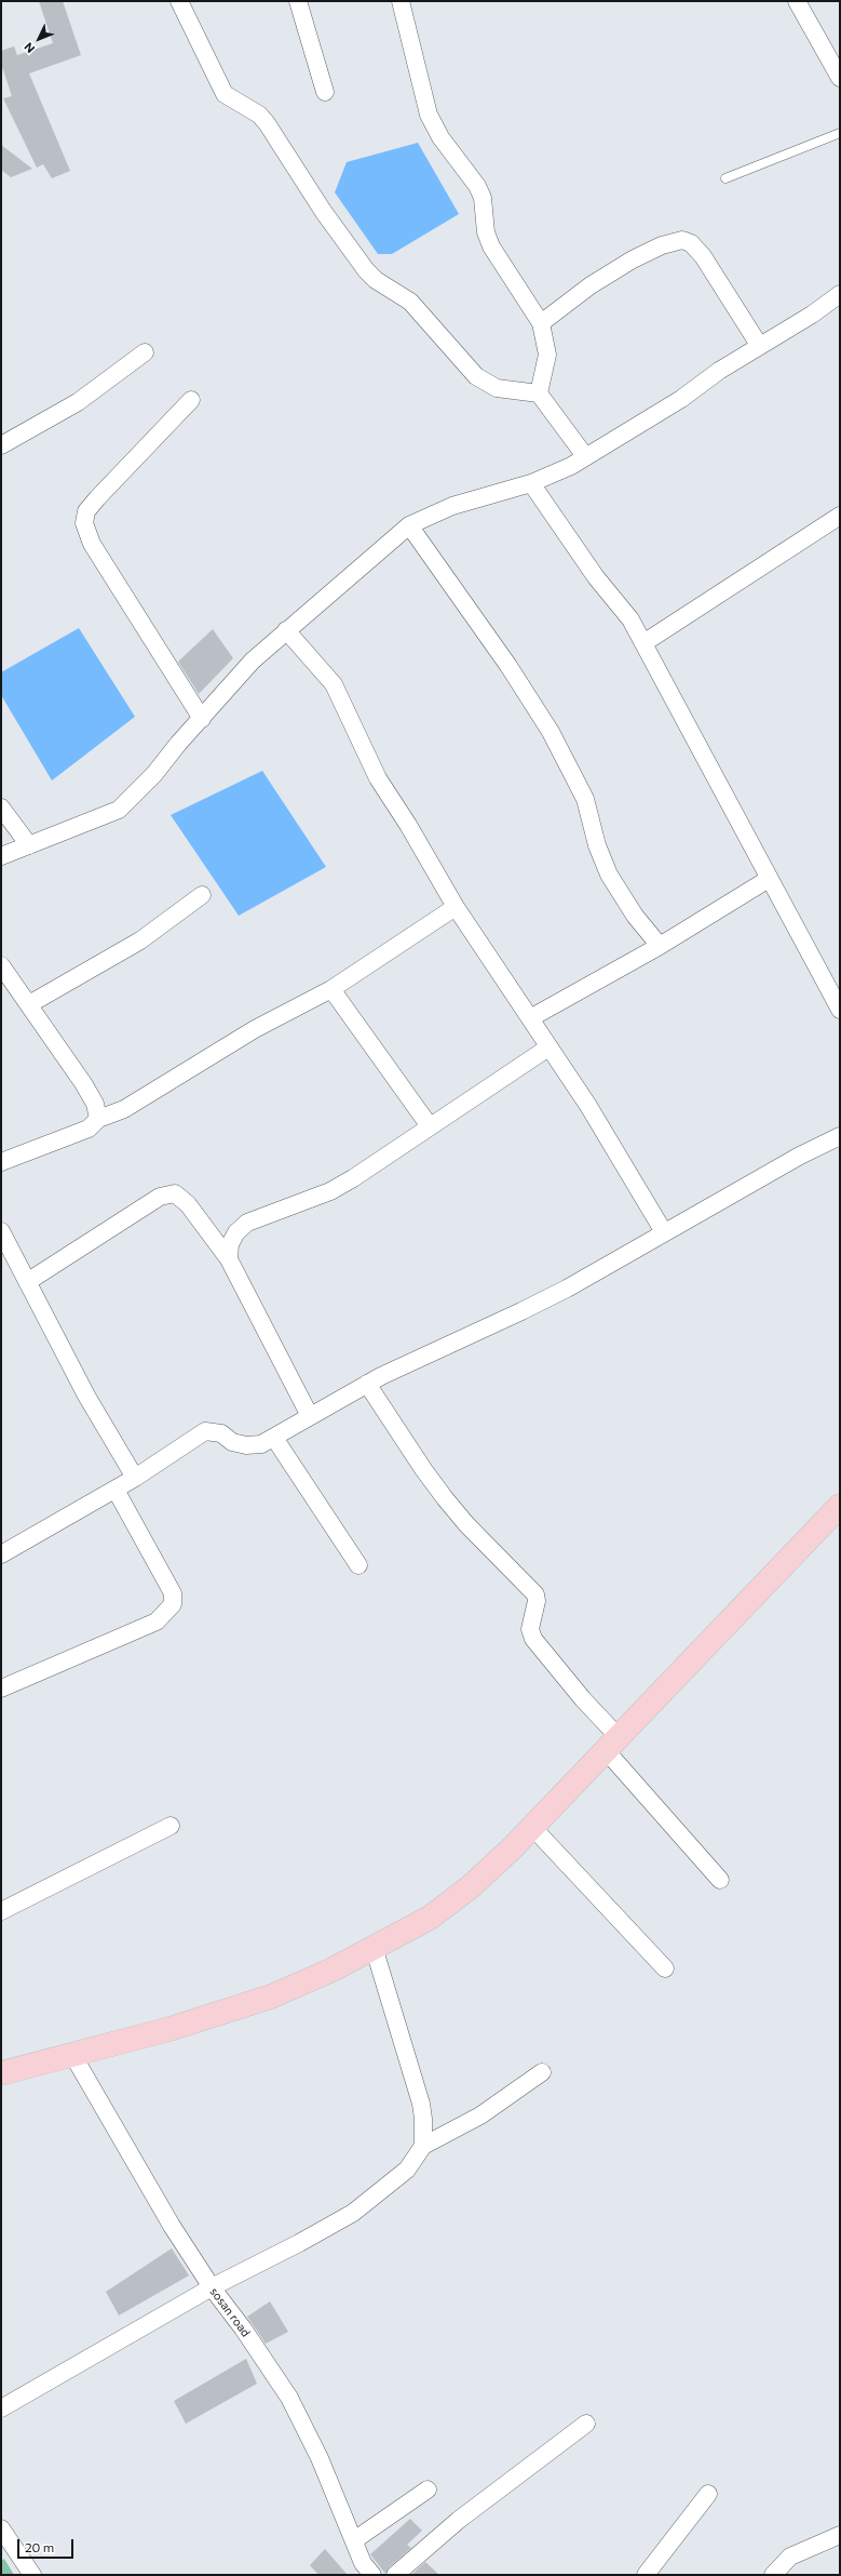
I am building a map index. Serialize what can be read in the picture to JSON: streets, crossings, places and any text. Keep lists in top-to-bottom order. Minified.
{"streets":{"street":["sosan road"]},"scale_bar":"20 m","north":"bottom left"}
